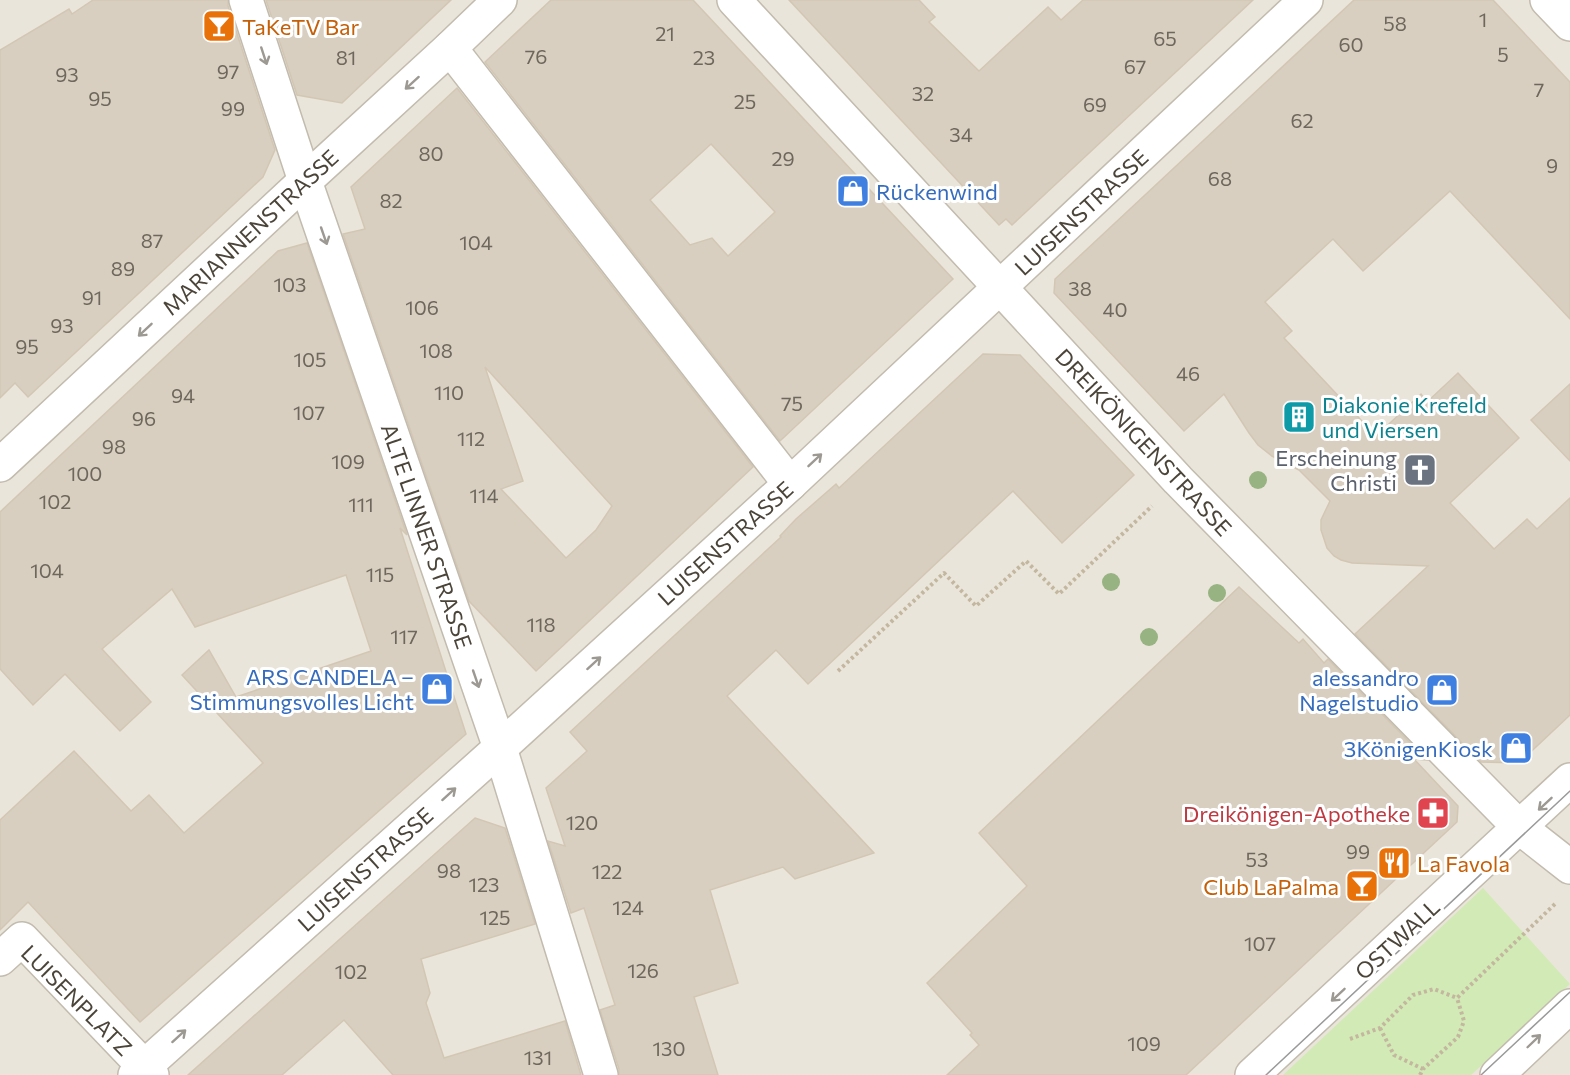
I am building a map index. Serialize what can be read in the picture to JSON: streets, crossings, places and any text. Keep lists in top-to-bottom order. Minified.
{"streets":{"street":["LUISENSTRASSE","MARIANNENSTRASSE","DREIKÖNIGENSTRASSE","ALTE LINNER STRASSE","OSTWALL","LUISENPLATZ"]},"crossings":[["LUISENSTRASSE","DREIKÖNIGENSTRASSE"],["LUISENSTRASSE","ALTE LINNER STRASSE"],["LUISENSTRASSE","LUISENPLATZ"],["MARIANNENSTRASSE","ALTE LINNER STRASSE"],["DREIKÖNIGENSTRASSE","OSTWALL"]],"one_way":["LUISENSTRASSE","MARIANNENSTRASSE","OSTWALL"],"places":{"bar":["TaKeTV Bar","Club LaPalma"],"shop":["Rückenwind","ARS CANDELA – Stimmungsvolles Licht","alessandro Nagelstudio","3KönigenKiosk"],"building":["Diakonie Krefeld und Viersen"],"church":["Erscheinung Christi"],"pharmacy":["Dreikönigen-Apotheke"],"restaurant":["La Favola"]},"house_numbers":["1","58","21","65","60","5","76","81","23","67","97","93","7","32","95","25","69","99","62","34","80","29","9","68","82","87","104","89","103","38","91","106","40","93","95","108","105","46","110","94","75","107","96","112","98","109","100","114","102","111","104","115","118","117","120","99","53","98","122","123","124","125","107","126","102","109","130","131"]}
